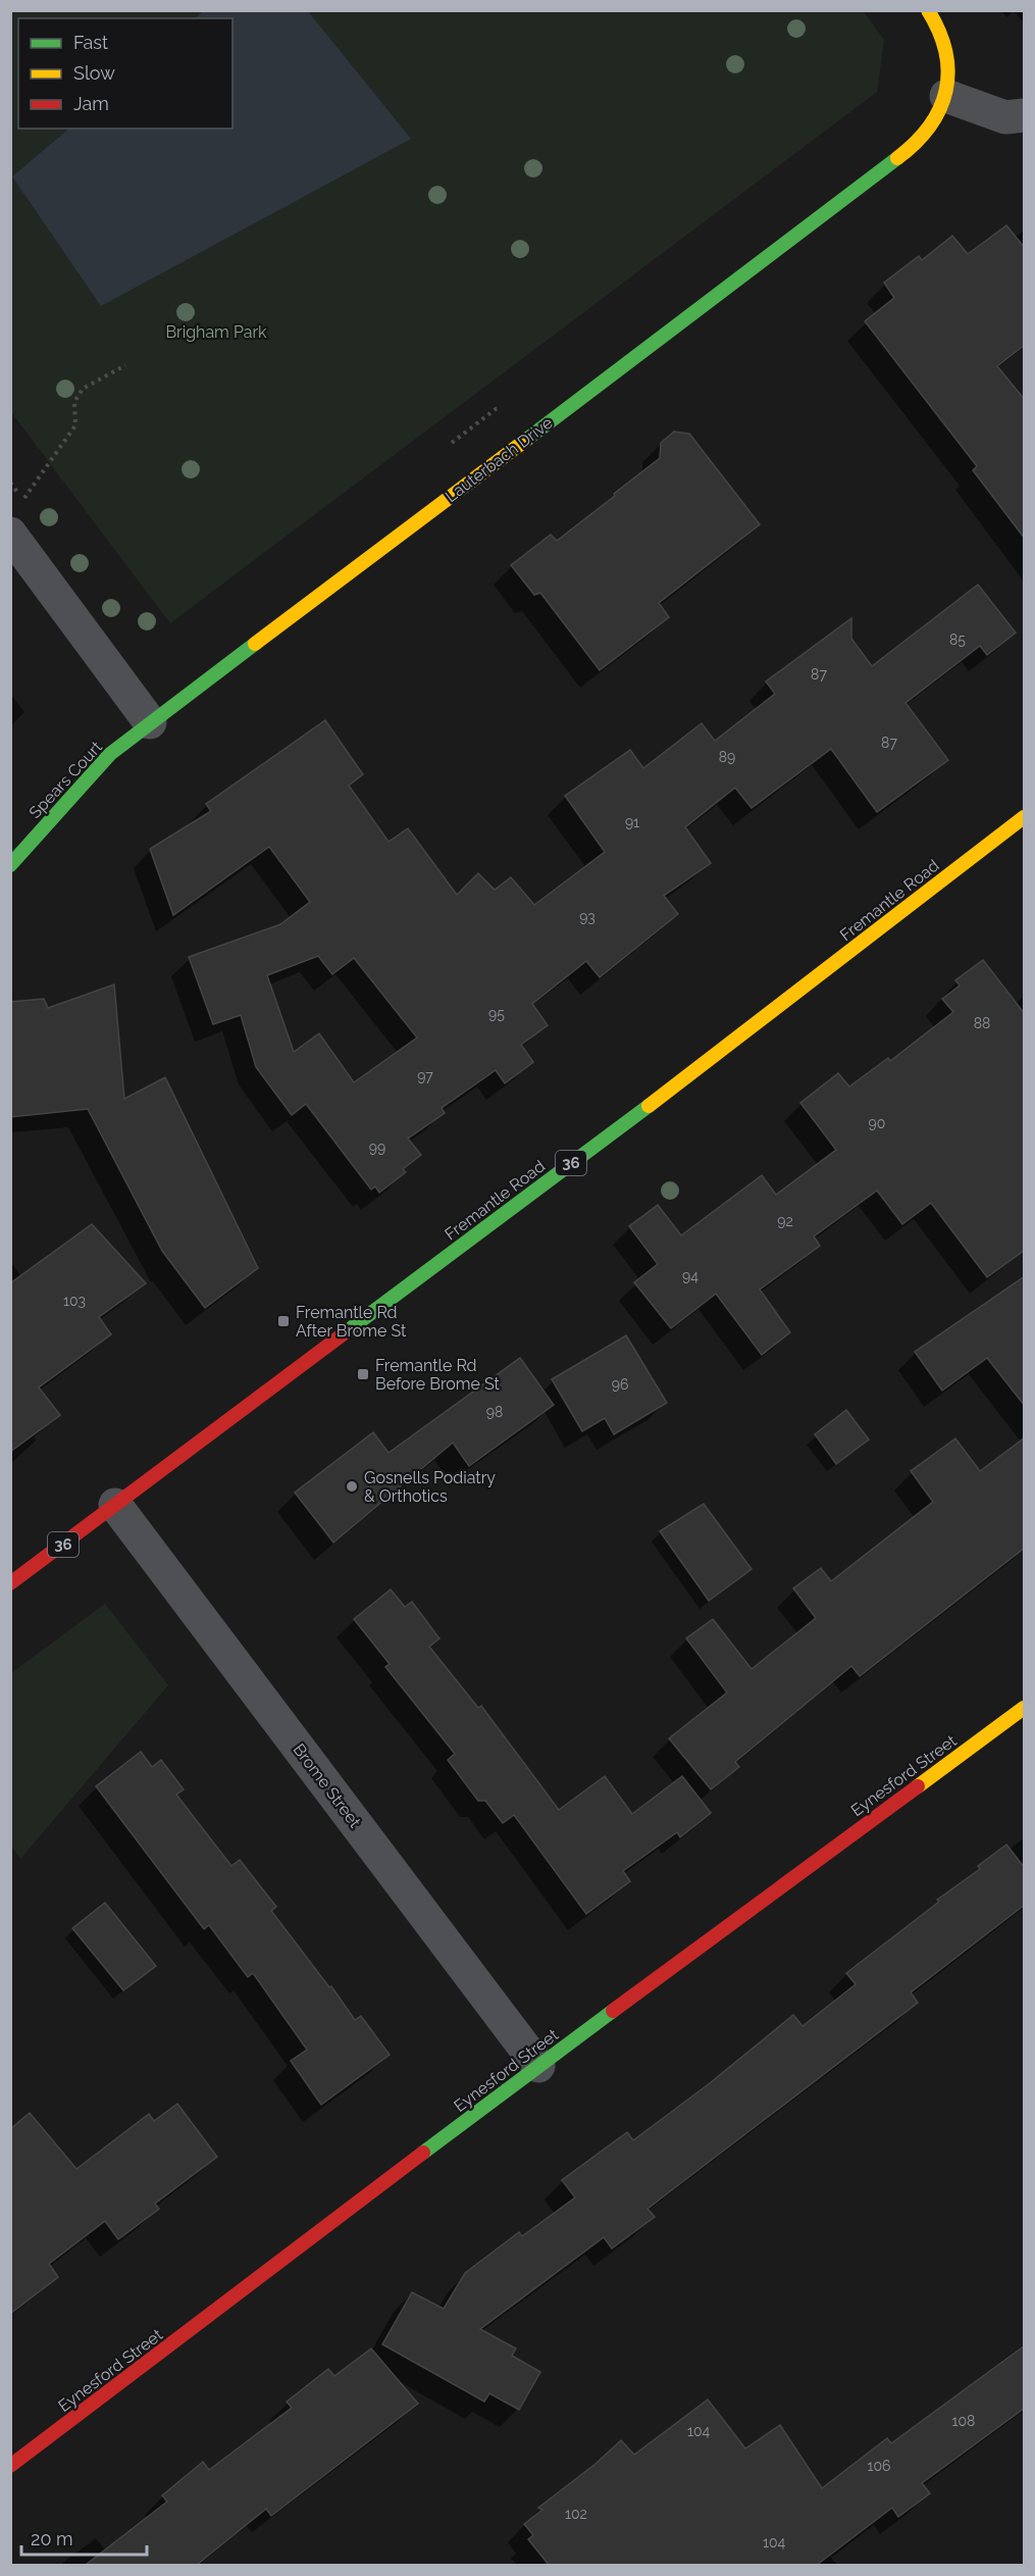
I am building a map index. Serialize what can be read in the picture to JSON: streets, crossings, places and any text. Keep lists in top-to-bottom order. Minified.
{"streets":{"street":["Lauterbach Drive","Spears Court","Fremantle Road","36","Eynesford Street","Brome Street"]},"crossings":[["Lauterbach Drive","Spears Court"],["Fremantle Road","Brome Street"],["Eynesford Street","Brome Street"]],"parks":["Brigham Park"],"places":{"transit":["Fremantle Rd After Brome St","Fremantle Rd Before Brome St"],"other":["Gosnells Podiatry & Orthotics"]},"house_numbers":["85","87","87","89","91","93","95","88","97","90","99","92","94","103","96","98","108","104","106","102","104"],"legend":["Fast","Slow","Jam"],"scale_bar":"20 m"}
